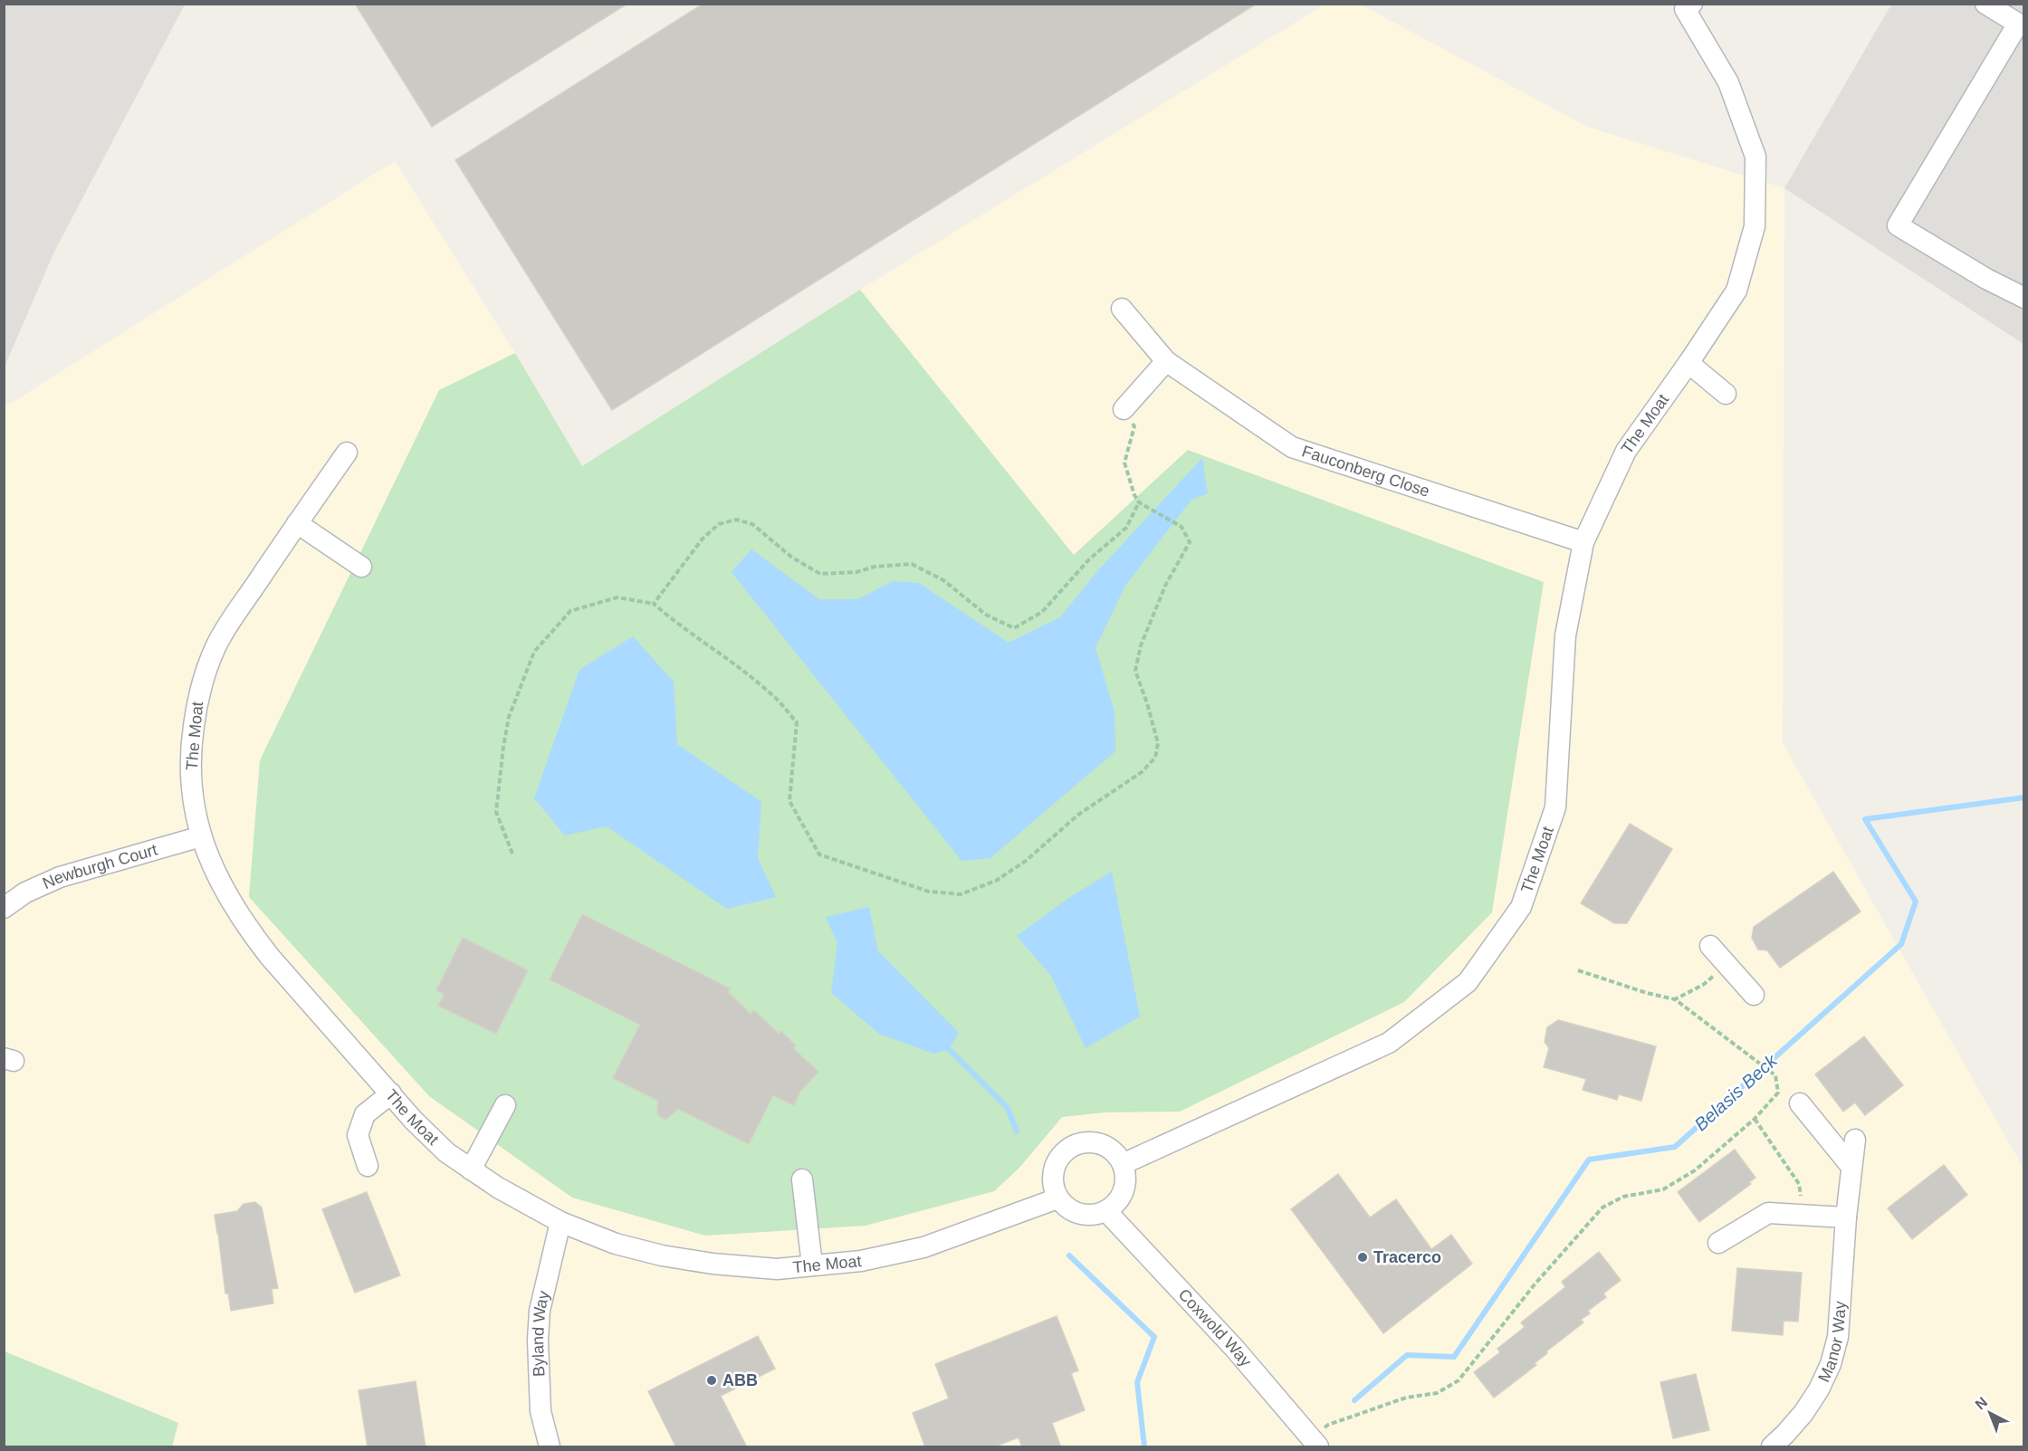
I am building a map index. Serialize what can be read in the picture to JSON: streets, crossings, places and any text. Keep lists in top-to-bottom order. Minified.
{"streets":{"street":["The Moat","Fauconberg Close","Newburgh Court","Coxwold Way","Byland Way","Manor Way"]},"crossings":[["The Moat","Fauconberg Close"],["The Moat","Newburgh Court"],["The Moat","Coxwold Way"],["The Moat","Byland Way"]],"water":["Belasis Beck"],"places":["Tracerco","ABB"],"north":"top left"}
